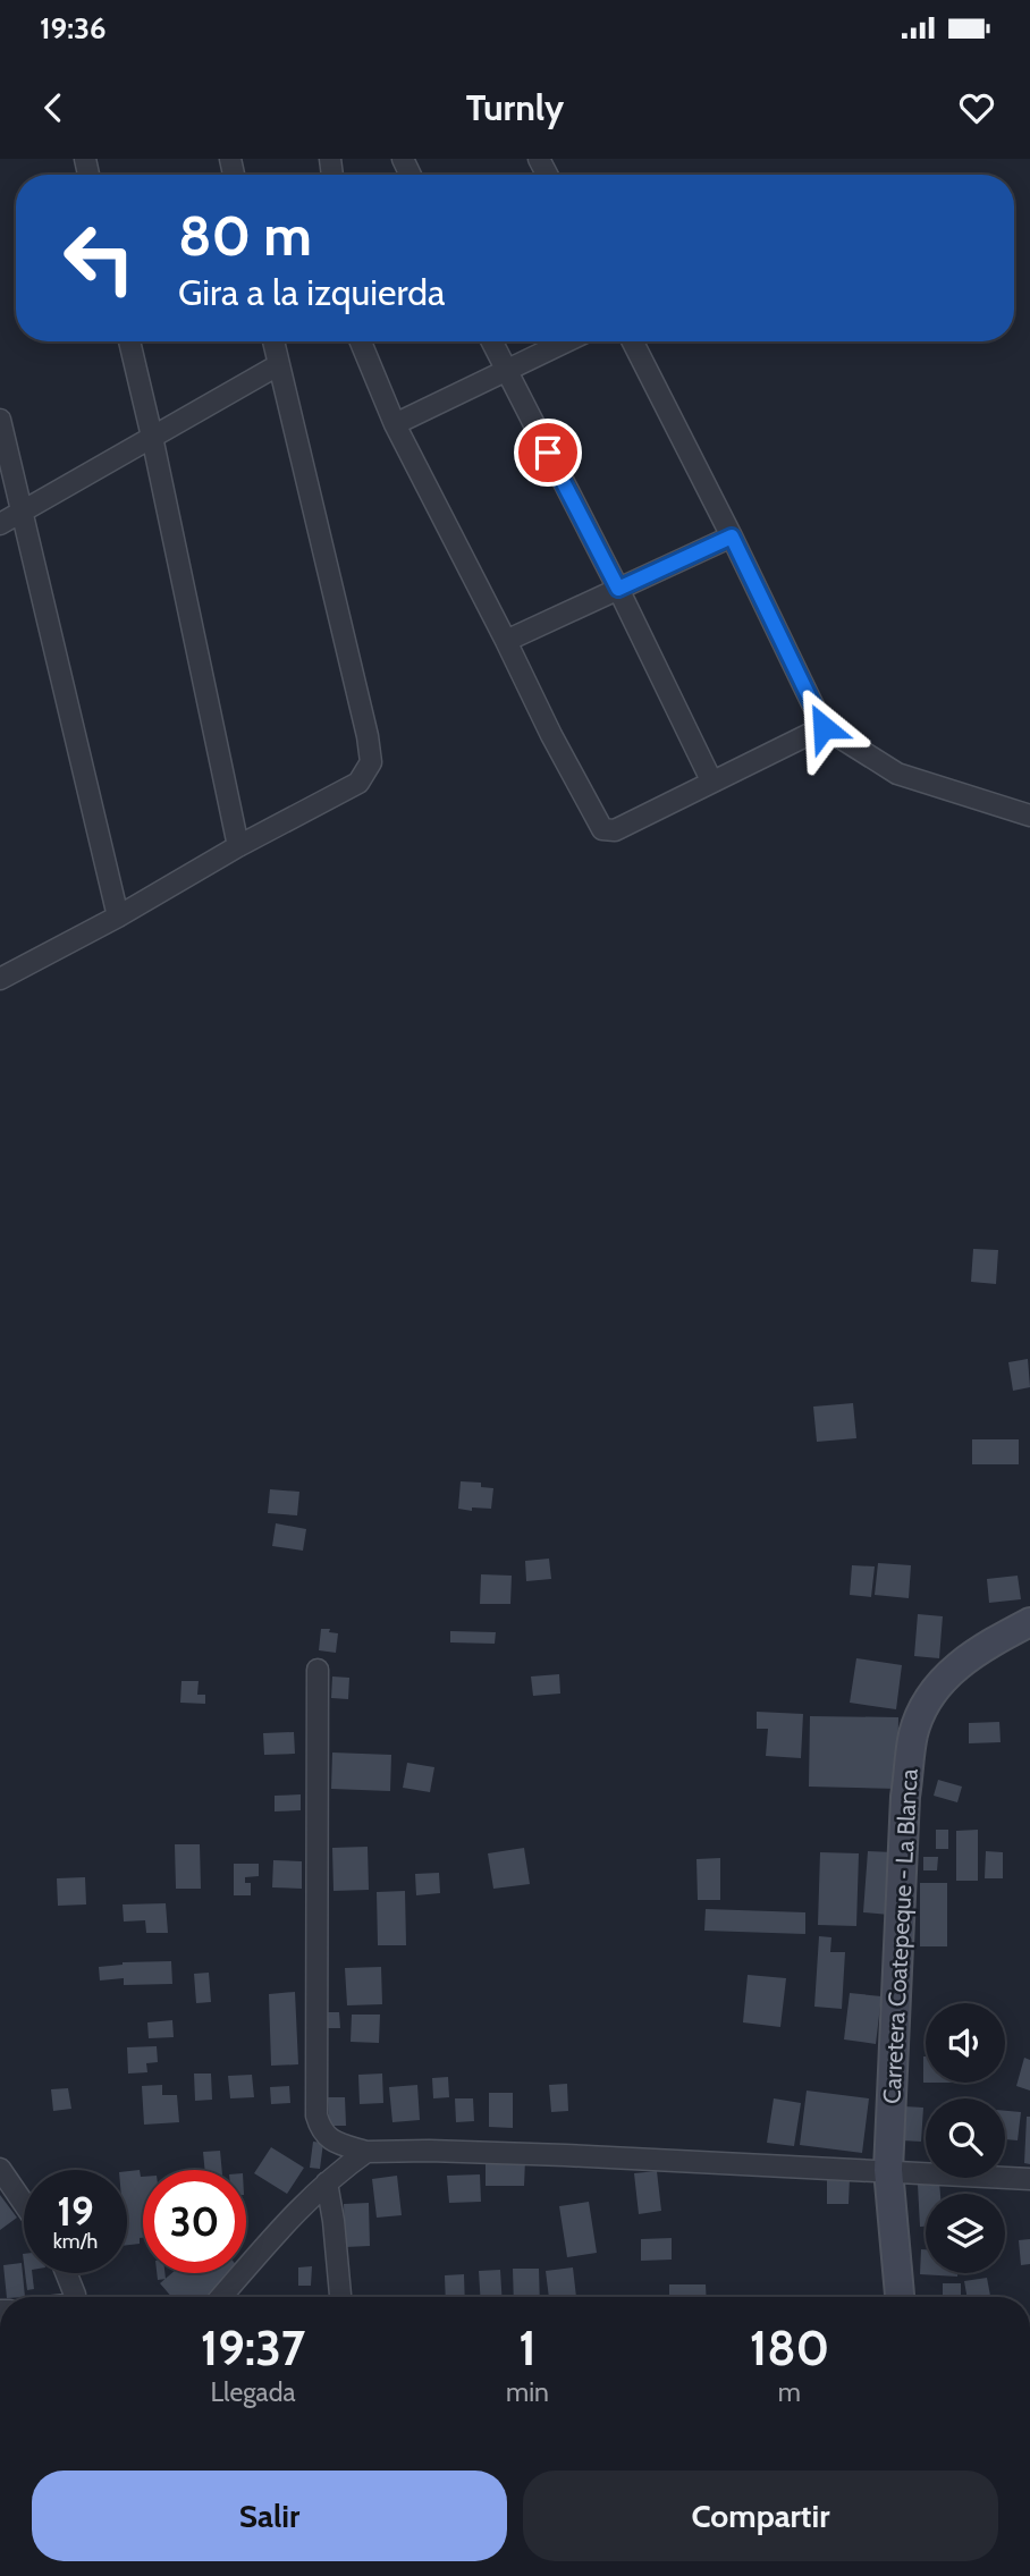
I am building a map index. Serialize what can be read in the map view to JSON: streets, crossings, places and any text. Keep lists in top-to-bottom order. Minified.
{"streets":{"main road":["Carretera Coatepeque - La Blanca"]},"page":{"status":"19:36","header":"Turnly","turn":["80 m","Gira a la izquierda"],"speed":"19 km/h","limit":"30","eta":["19:37","Llegada","1","min","180","m"],"buttons":["Salir","Compartir"]}}
